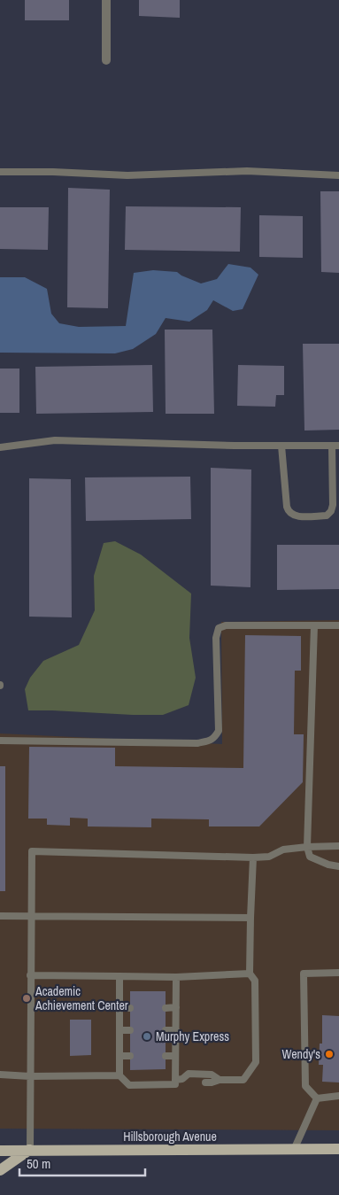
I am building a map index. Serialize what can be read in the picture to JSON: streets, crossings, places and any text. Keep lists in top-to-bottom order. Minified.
{"streets":{"main road":["Hillsborough Avenue"]},"places":["Academic Achievement Center","Murphy Express","Wendy's"],"scale_bar":"50 m"}
